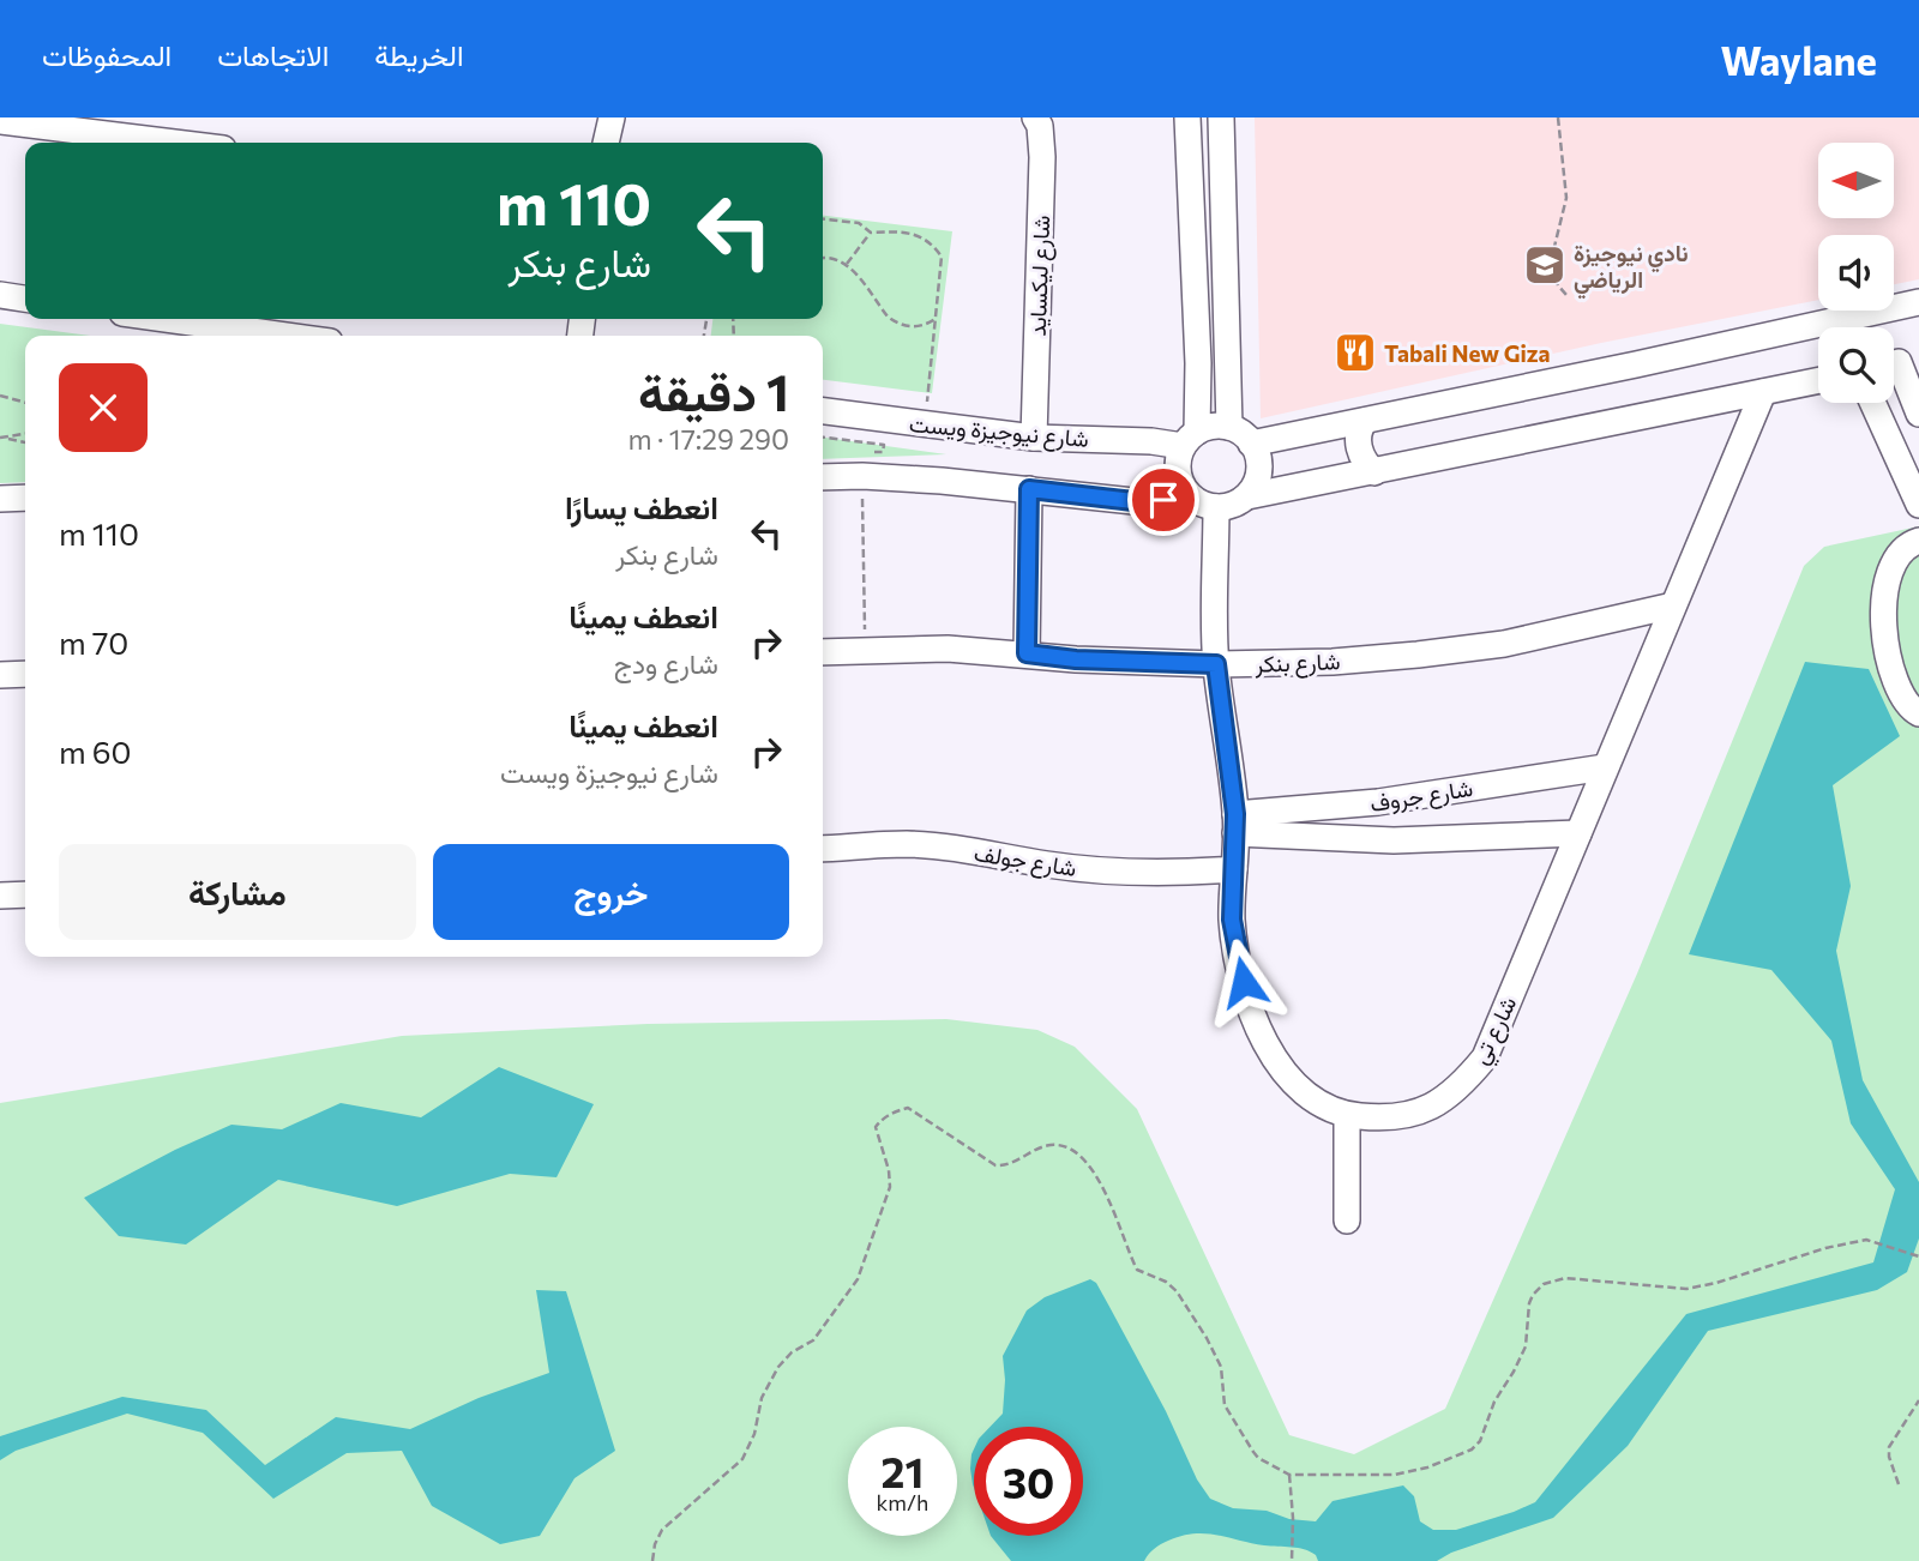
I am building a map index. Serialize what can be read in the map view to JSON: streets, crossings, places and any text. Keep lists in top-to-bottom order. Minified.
{"streets":{"street":["شارع ليكسايد","شارع نيوجيزة ويست","شارع بنكر","شارع جروف","شارع جولف","شارع تي"]},"crossings":[["شارع ليكسايد","شارع نيوجيزة ويست"],["شارع نيوجيزة ويست","شارع تي"],["شارع بنكر","شارع تي"],["شارع جروف","شارع تي"],["شارع جولف","شارع تي"]],"places":{"school or university":["نادي نيوجيزة الرياضي"],"restaurant":["Tabali New Giza"]},"north":"left","page":{"header":"Waylane","nav":["الخريطة","الاتجاهات","المحفوظات"],"turn":["110 m","شارع بنكر"],"heading":["1 دقيقة","290 m · 17:29"],"list":[{"name":"انعطف يسارًا","note":"شارع بنكر","value":"110 m"},{"name":"انعطف يمينًا","note":"شارع ودج","value":"70 m"},{"name":"انعطف يمينًا","note":"شارع نيوجيزة ويست","value":"60 m"}],"buttons":["خروج","مشاركة"],"speed":"21 km/h","limit":"30"}}
